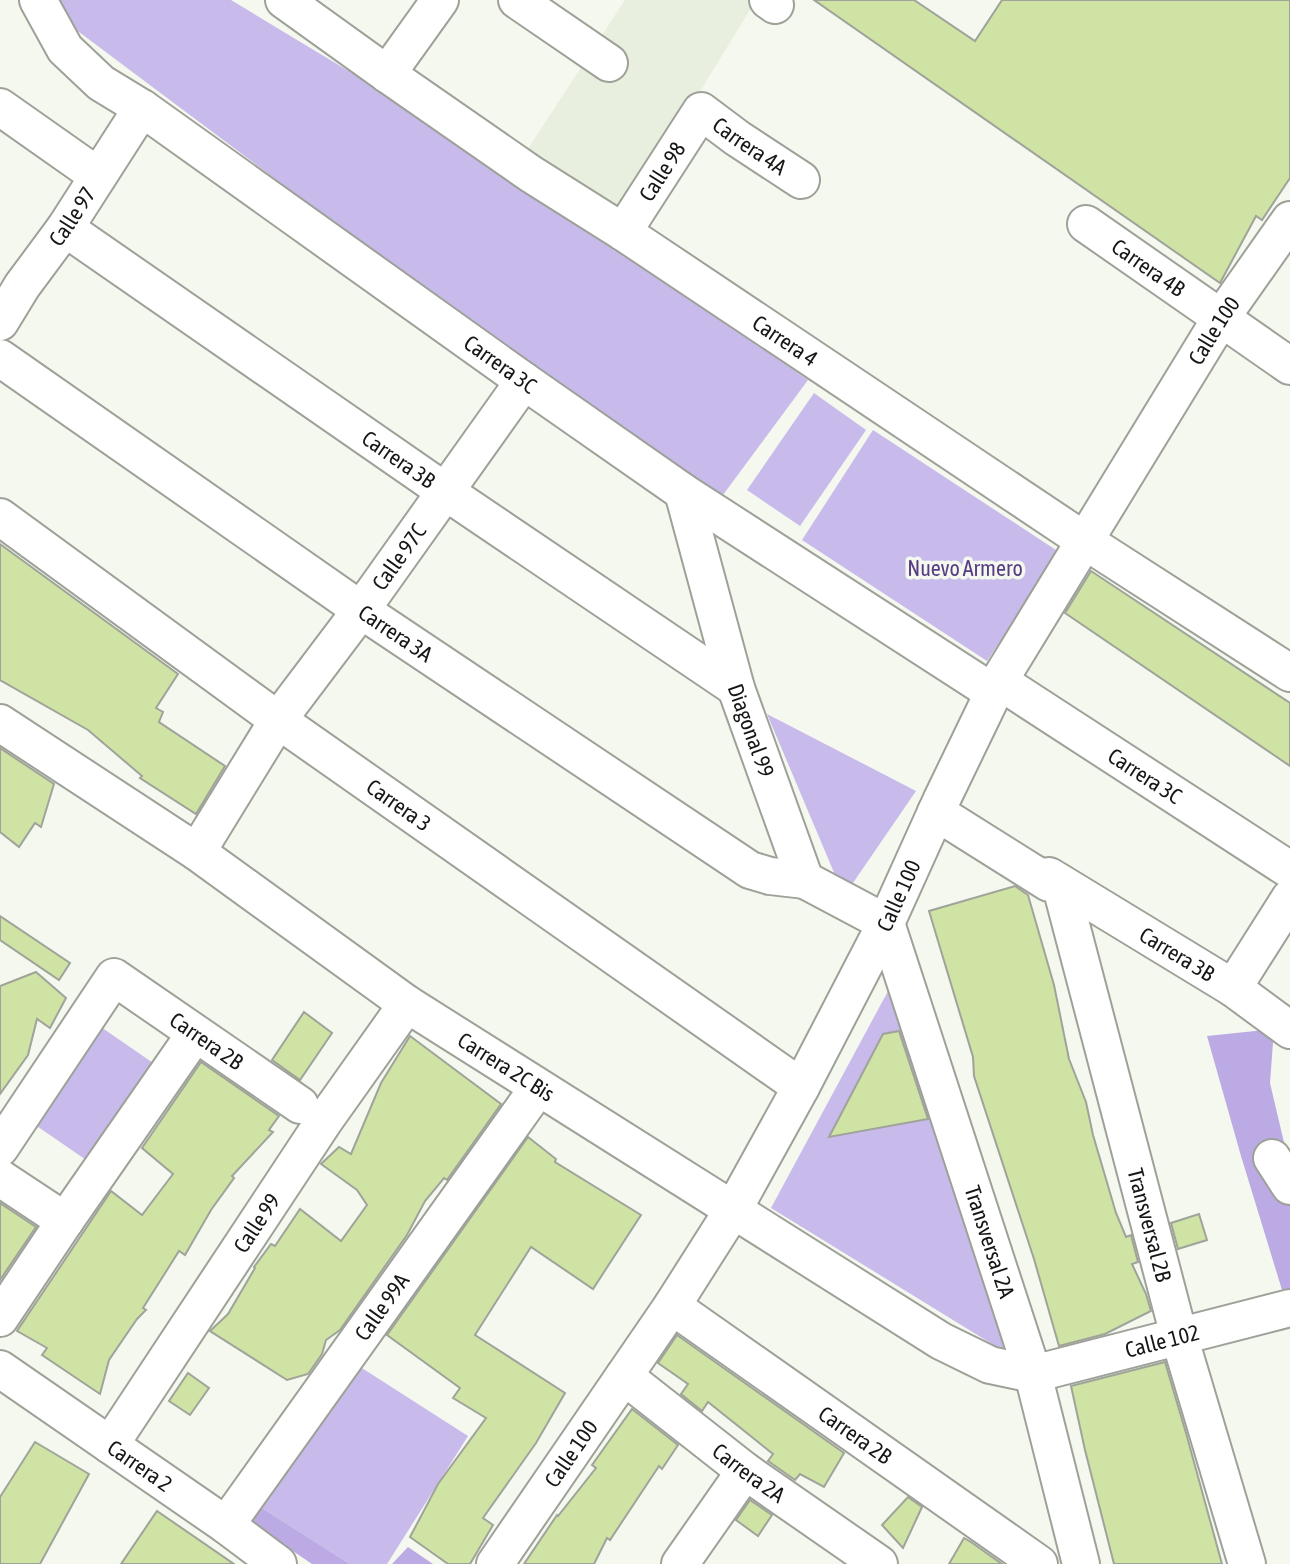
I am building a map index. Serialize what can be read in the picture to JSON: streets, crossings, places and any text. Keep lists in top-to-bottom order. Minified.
{"streets":{"street":["Carrera 4A","Calle 98","Calle 97","Carrera 4B","Calle 100","Carrera 4","Carrera 3C","Carrera 3B","Calle 97C","Carrera 3A","Diagonal 99","Carrera 3","Carrera 2B","Carrera 2C Bis","Calle 99","Transversal 2B","Transversal 2A","Calle 99A","Calle 102","Carrera 2","Carrera 2A"]},"crossings":[["Carrera 4A","Calle 98"],["Calle 98","Carrera 4"],["Calle 97","Carrera 3C"],["Calle 97","Carrera 3B"],["Carrera 4B","Calle 100"],["Calle 100","Carrera 4"],["Calle 100","Carrera 3C"],["Calle 100","Carrera 3B"],["Calle 100","Carrera 3"],["Calle 100","Carrera 2B"],["Calle 100","Carrera 2C Bis"],["Calle 100","Transversal 2A"],["Calle 100","Carrera 2A"],["Carrera 3C","Calle 97C"],["Carrera 3C","Diagonal 99"],["Carrera 3B","Calle 97C"],["Carrera 3B","Diagonal 99"],["Carrera 3B","Transversal 2B"],["Calle 97C","Carrera 3A"],["Calle 97C","Carrera 3"],["Calle 97C","Carrera 2C Bis"],["Carrera 3A","Diagonal 99"],["Carrera 2C Bis","Calle 99"],["Carrera 2C Bis","Transversal 2A"],["Carrera 2C Bis","Calle 99A"],["Carrera 2C Bis","Calle 102"],["Calle 99","Carrera 2"],["Transversal 2B","Calle 102"],["Transversal 2A","Calle 102"],["Calle 99A","Carrera 2"]],"parks":["Nuevo Armero"]}
